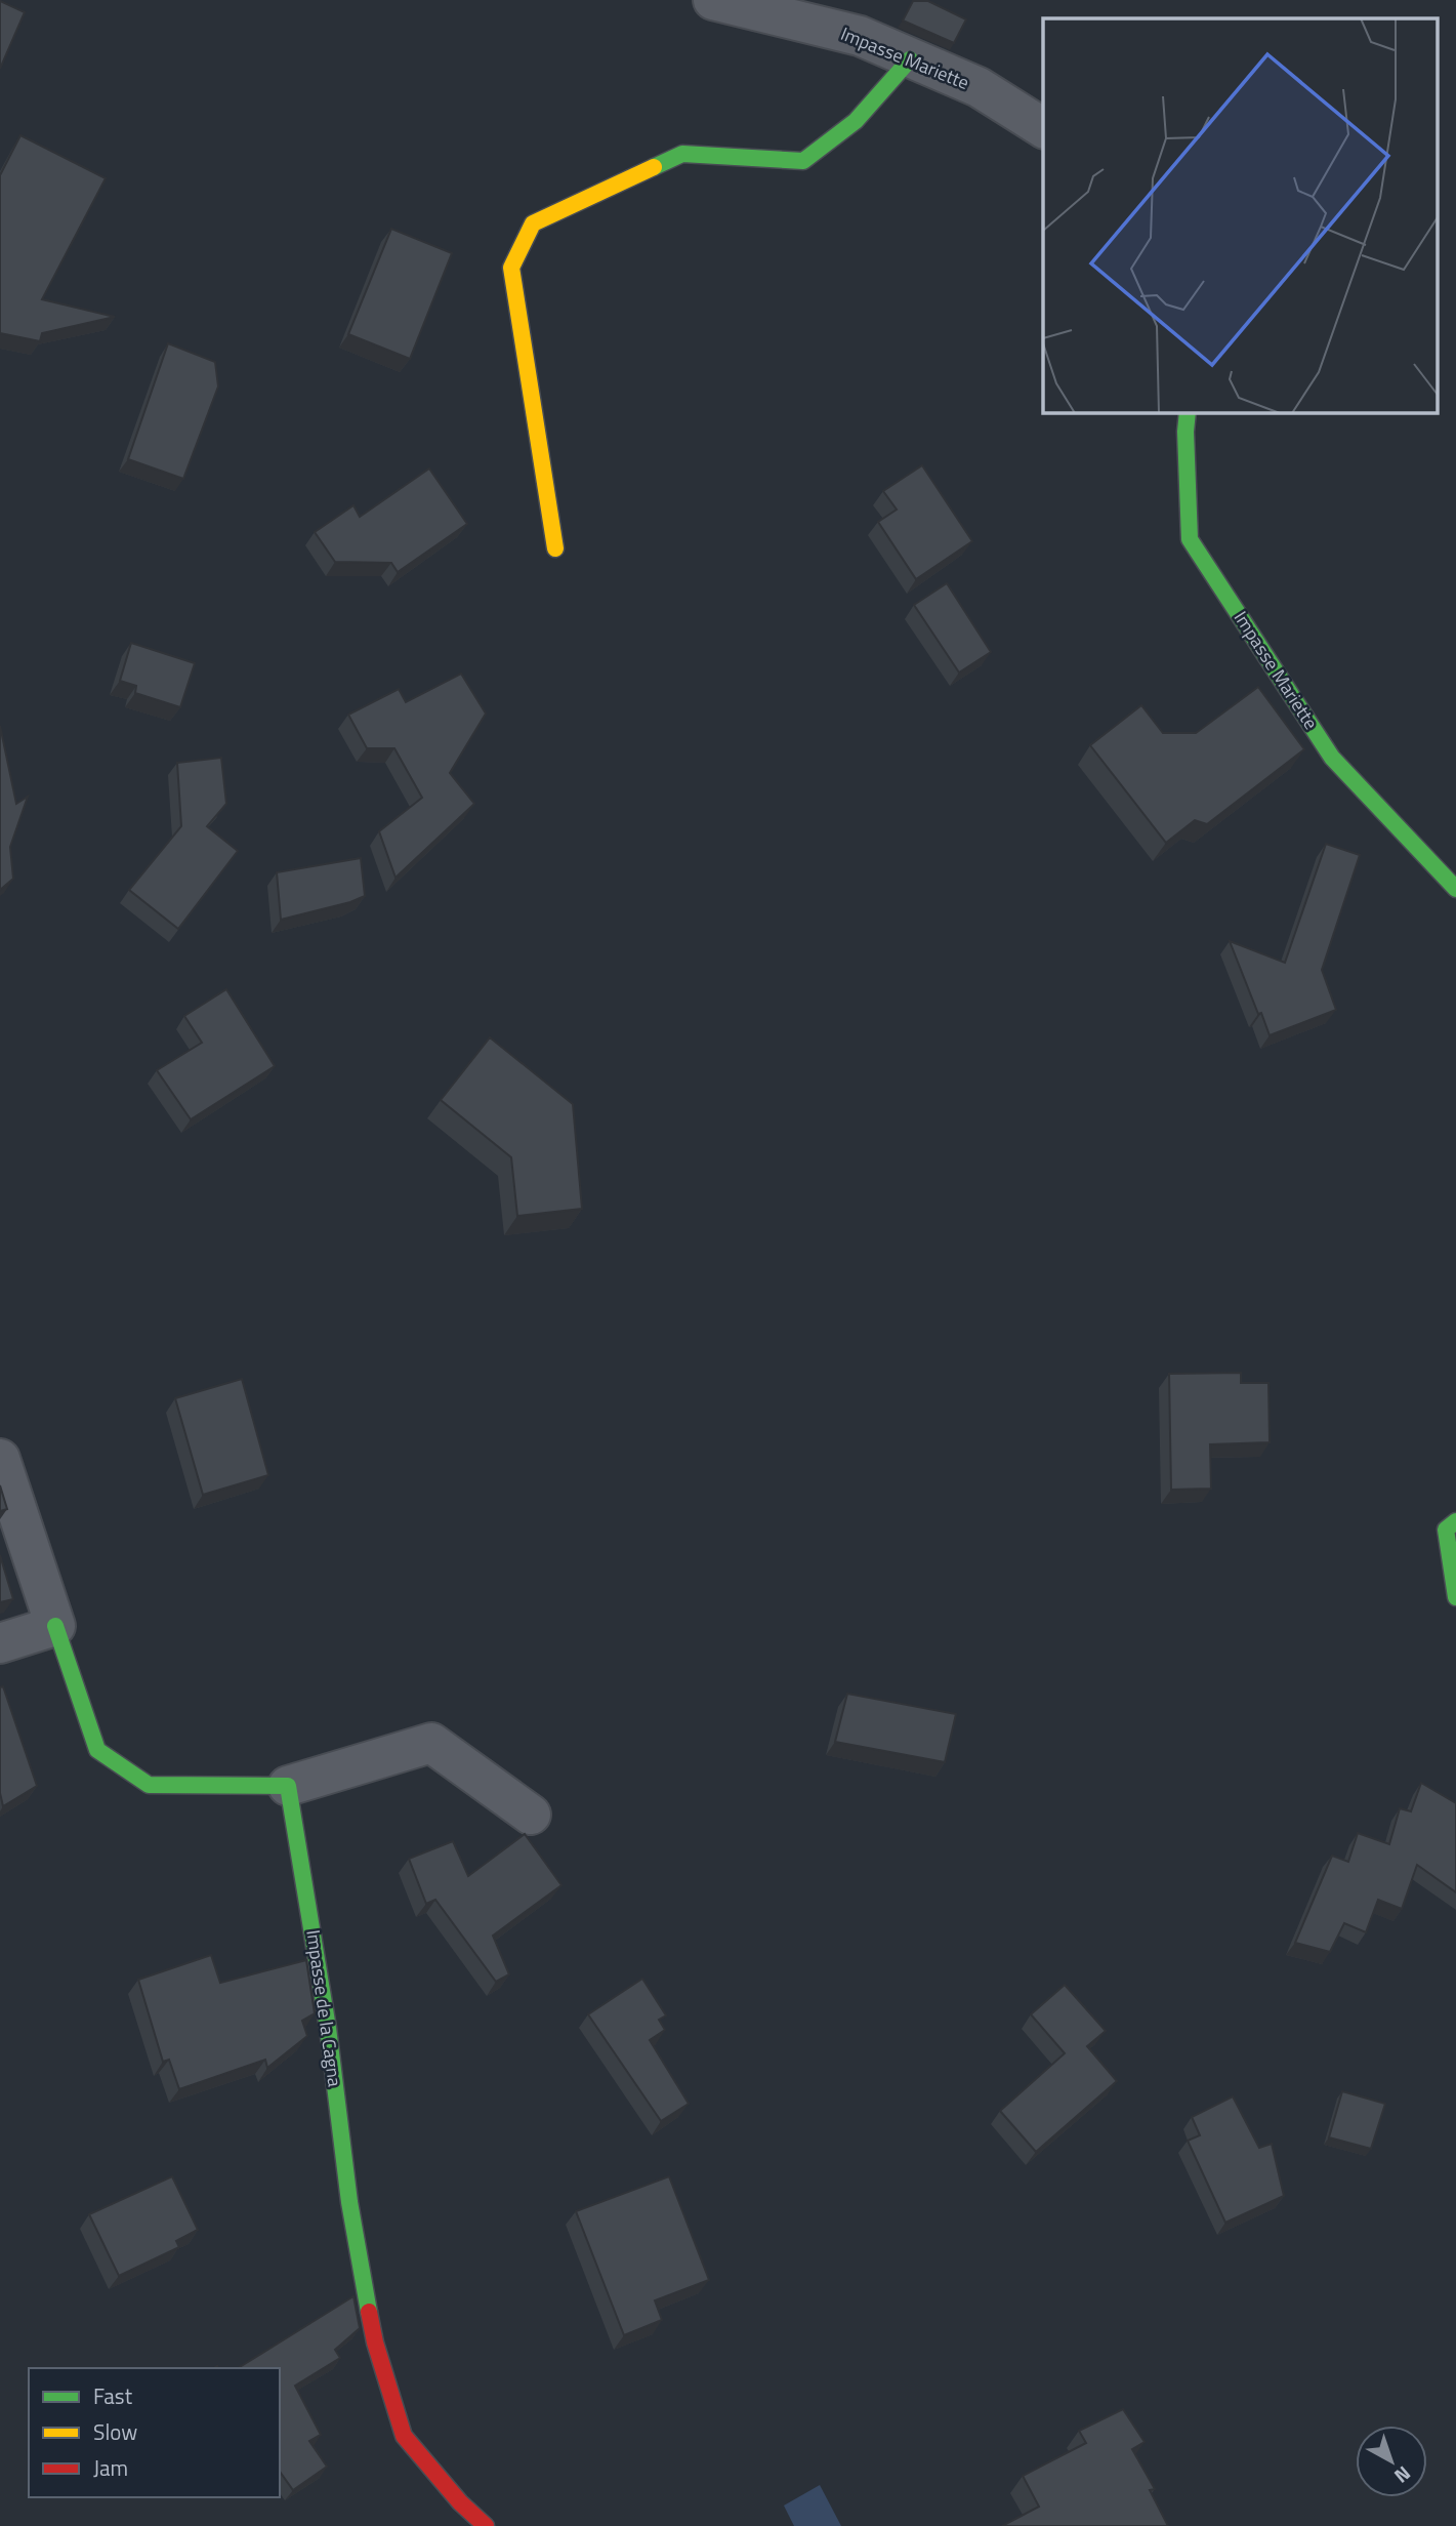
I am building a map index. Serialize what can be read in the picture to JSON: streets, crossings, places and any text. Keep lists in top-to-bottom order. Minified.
{"streets":{"street":["Impasse Mariette","Impasse de la Cagna"]},"legend":["Fast","Slow","Jam"],"north":"bottom right"}
